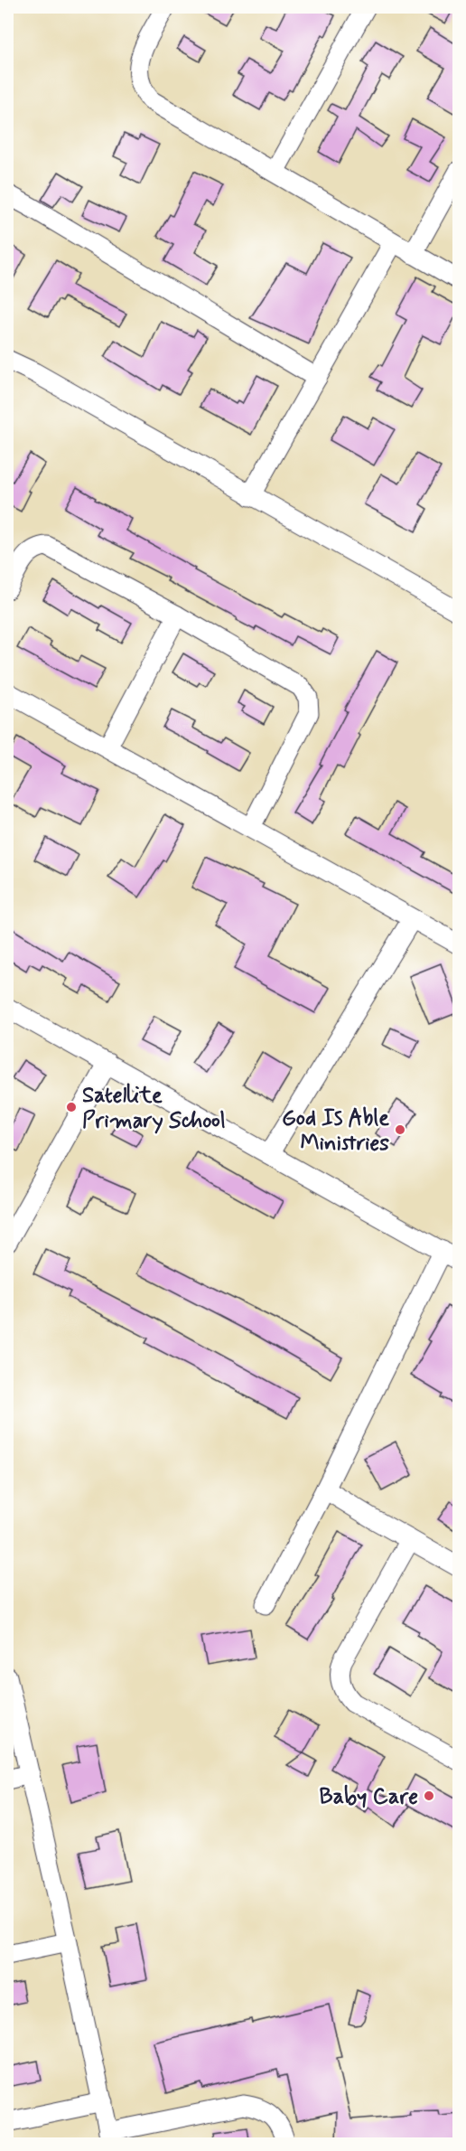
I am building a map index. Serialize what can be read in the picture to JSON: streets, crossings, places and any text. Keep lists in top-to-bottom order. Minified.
{"places":["Satellite Primary School","God Is Able Ministries","Baby Care"]}
